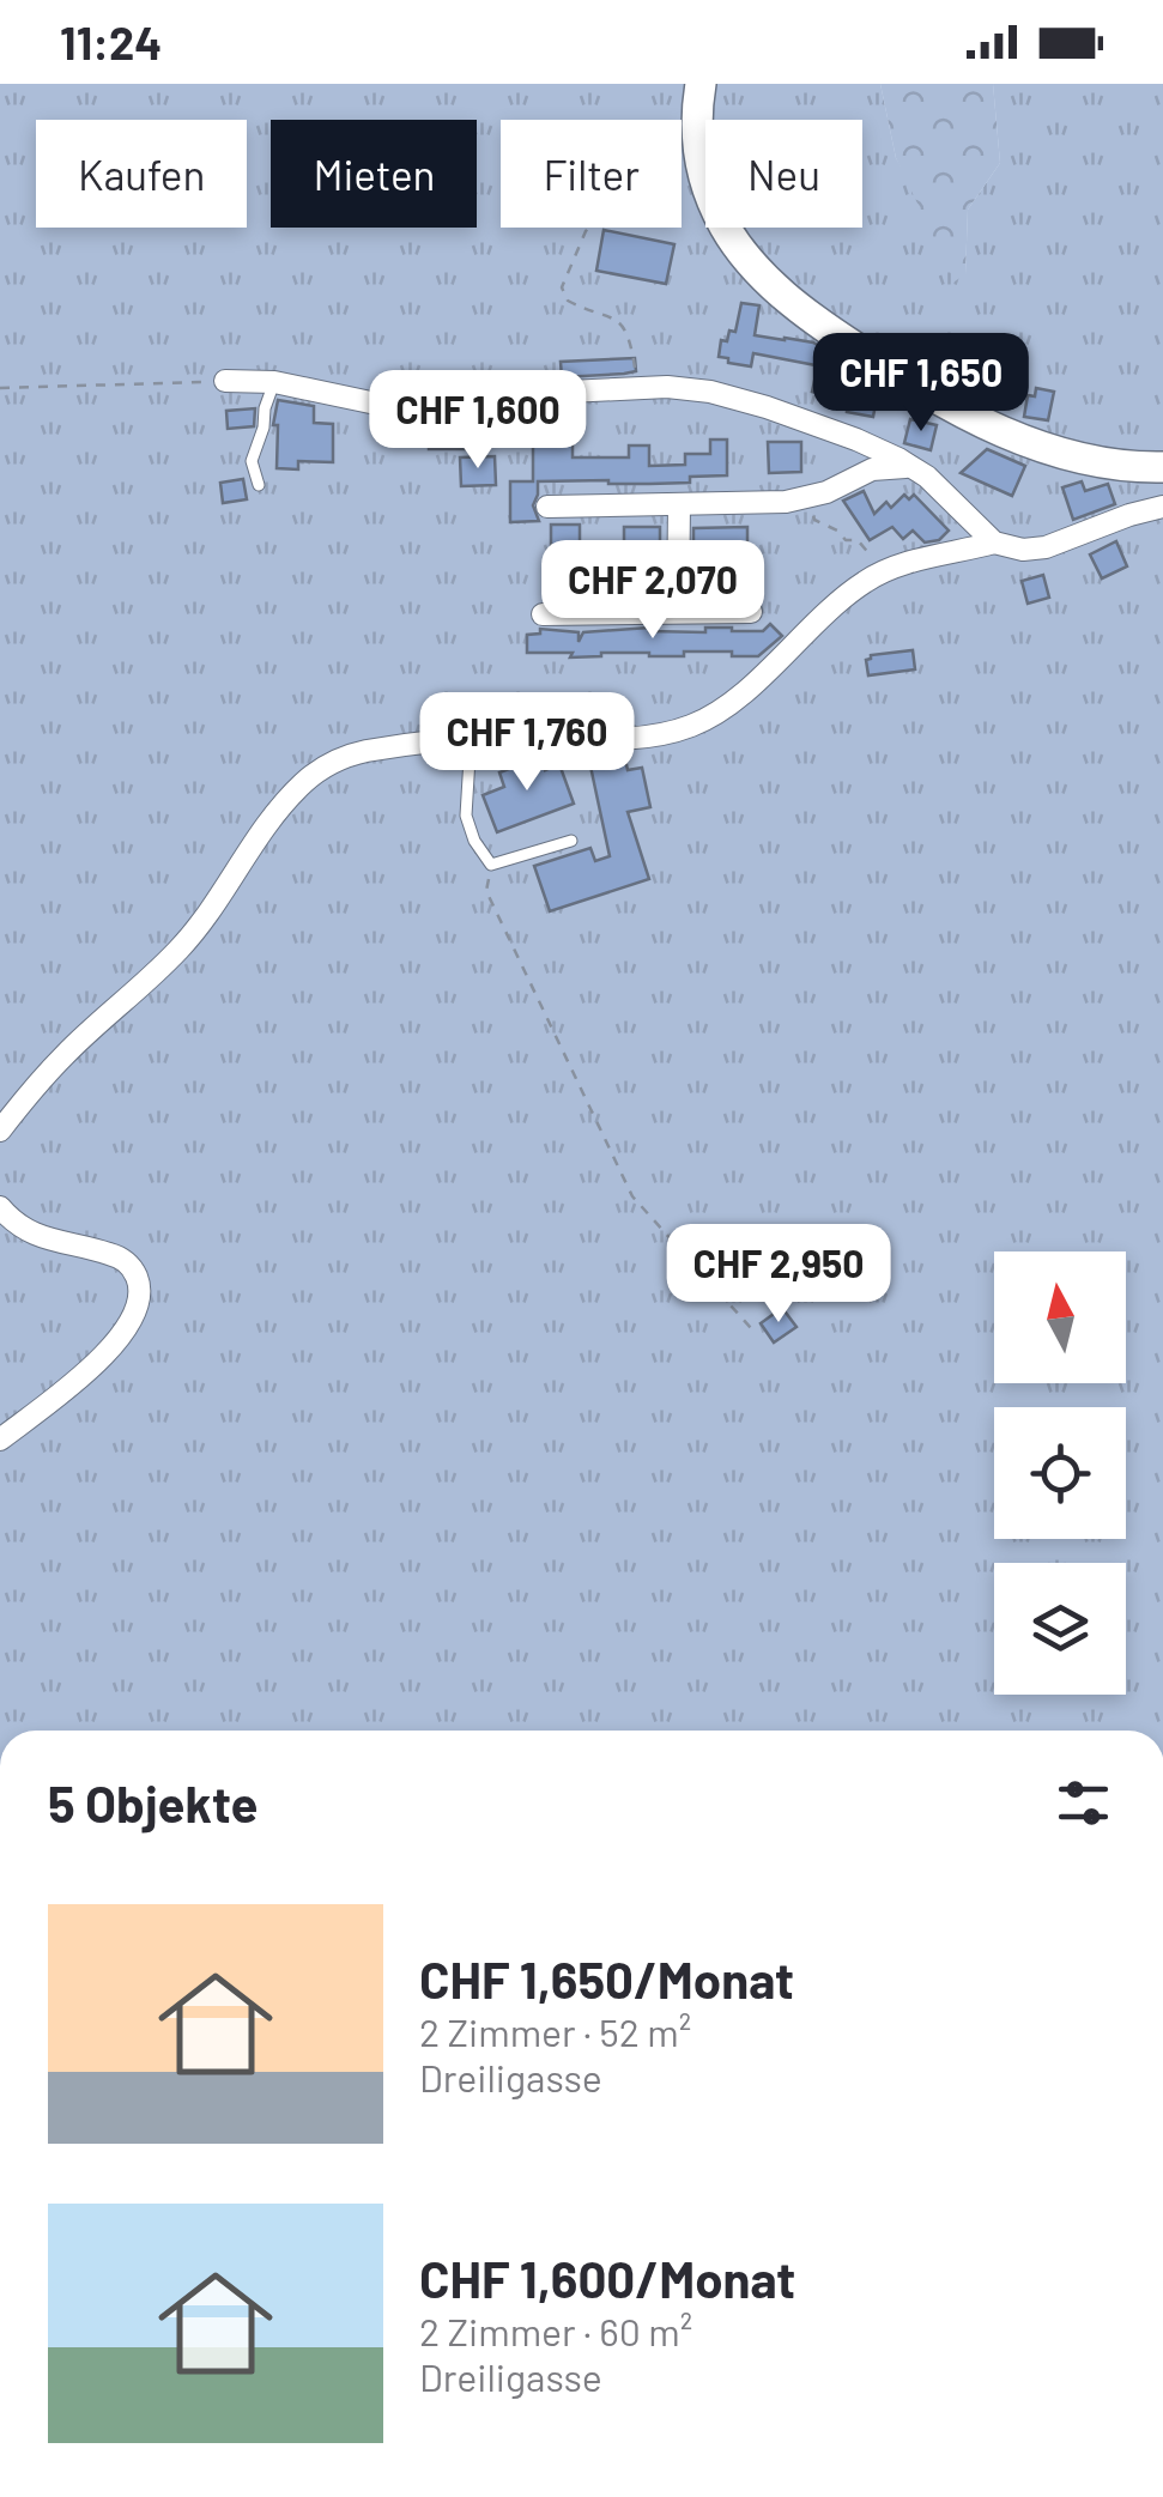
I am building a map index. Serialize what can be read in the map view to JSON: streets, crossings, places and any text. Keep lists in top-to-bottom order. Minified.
{"north":"top","page":{"status":"11:24","chip":["Kaufen","Mieten","Filter","Neu"],"price":["CHF 1,650","CHF 1,600","CHF 2,070","CHF 1,760","CHF 2,950"],"heading":"5 Objekte","list":[{"name":"CHF 1,650/Monat","note":"2 Zimmer · 52 m² · Dreiligasse"},{"name":"CHF 1,600/Monat","note":"2 Zimmer · 60 m² · Dreiligasse"}]}}
